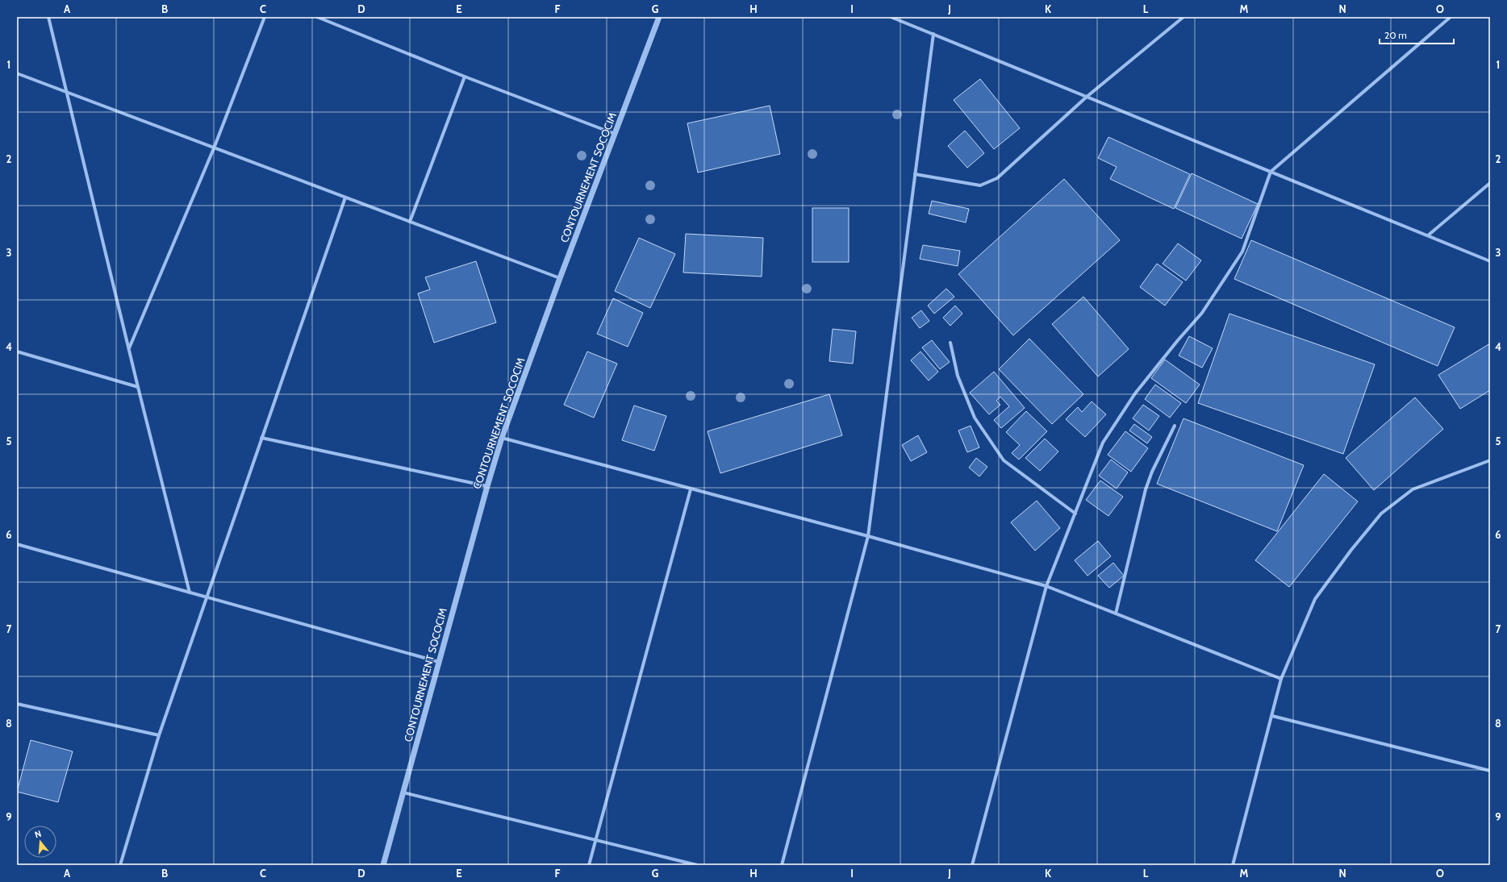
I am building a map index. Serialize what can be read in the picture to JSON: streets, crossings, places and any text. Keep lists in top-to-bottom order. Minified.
{"streets":{"street":["CONTOURNEMENT SOCOCIM"]},"scale_bar":"20 m","north":"top","grid":{"columns":["A","B","C","D","E","F","G","H","I","J","K","L","M","N","O"],"rows":["1","2","3","4","5","6","7","8","9"]}}
